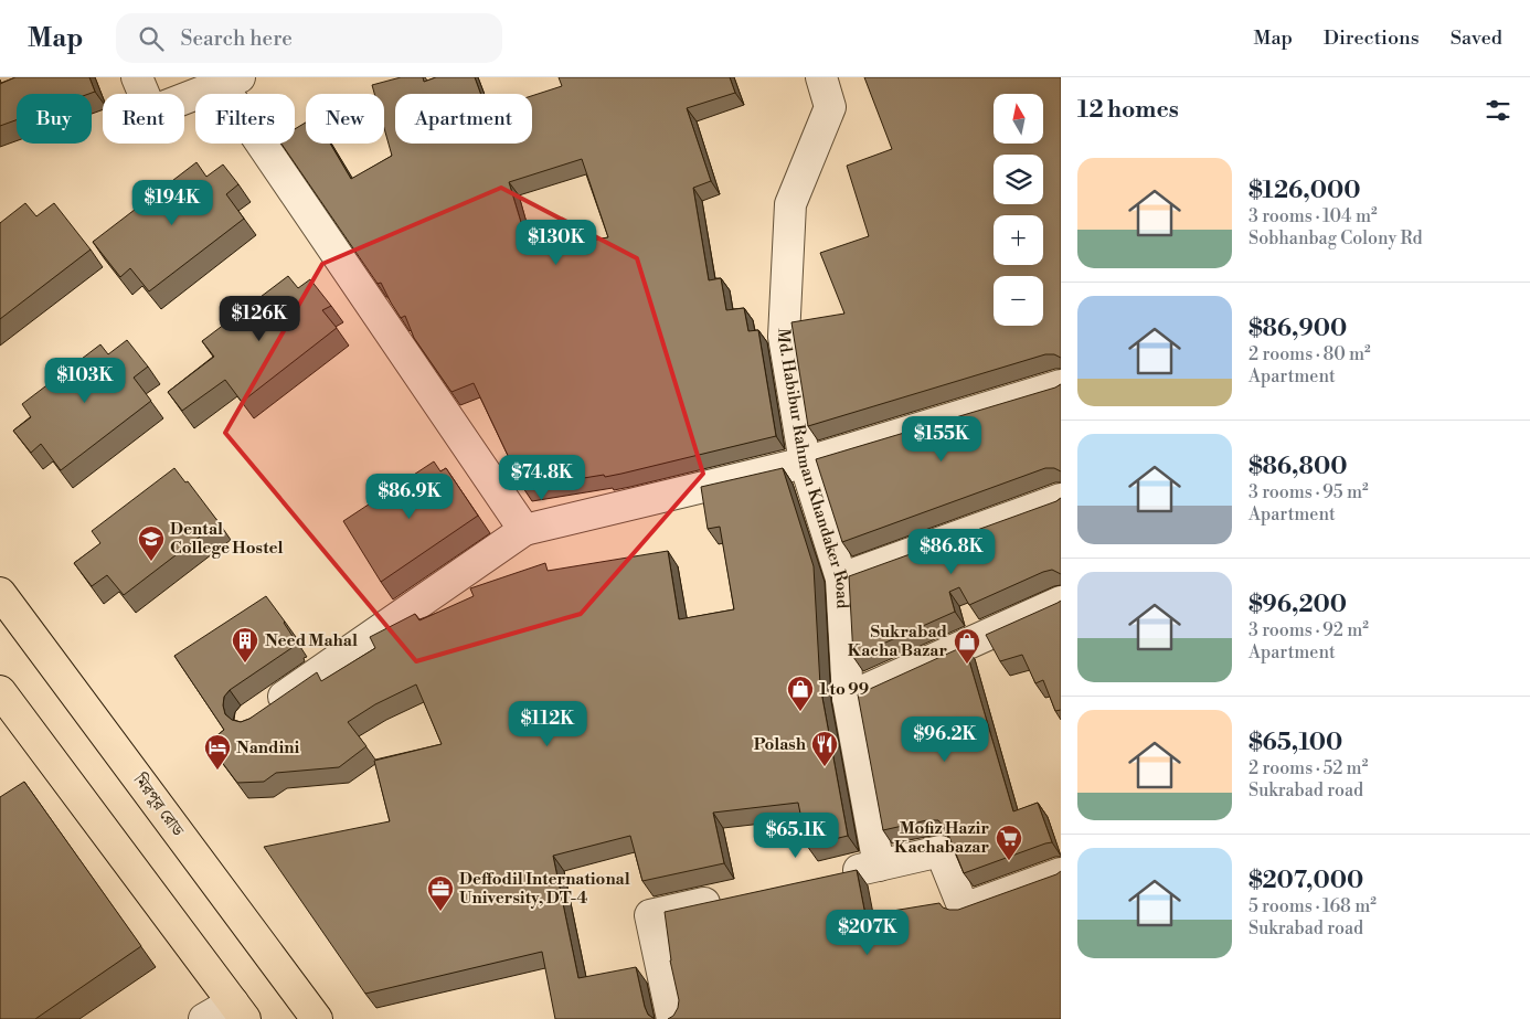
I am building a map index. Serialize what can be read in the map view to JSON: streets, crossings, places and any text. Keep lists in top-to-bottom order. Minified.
{"streets":{"highway":["মিরপুর রোড"],"street":["Md. Habibur Rahman Khandaker Road"]},"places":{"school or university":["Dental College Hostel"],"building":["Need Mahal"],"shop":["Sukrabad Kacha Bazar","1 to 99"],"restaurant":["Polash"],"hotel":["Nandini"],"supermarket":["Mofiz Hazir Kachabazar"],"office":["Deffodil International University, DT-4"]},"north":"top","page":{"header":"Map","search":"Search here","nav":["Map","Directions","Saved"],"heading":"12 homes","map_buttons":["+","−"],"chip":["Buy","Rent","Filters","New","Apartment"],"list":[{"name":"$126,000","note":"3 rooms · 104 m² · Sobhanbag Colony Rd"},{"name":"$86,900","note":"2 rooms · 80 m² · Apartment"},{"name":"$86,800","note":"3 rooms · 95 m² · Apartment"},{"name":"$96,200","note":"3 rooms · 92 m² · Apartment"},{"name":"$65,100","note":"2 rooms · 52 m² · Sukrabad road"},{"name":"$207,000","note":"5 rooms · 168 m² · Sukrabad road"}],"price":["$194K","$130K","$126K","$103K","$155K","$74.8K","$86.9K","$86.8K","$112K","$96.2K","$65.1K","$207K"]}}
